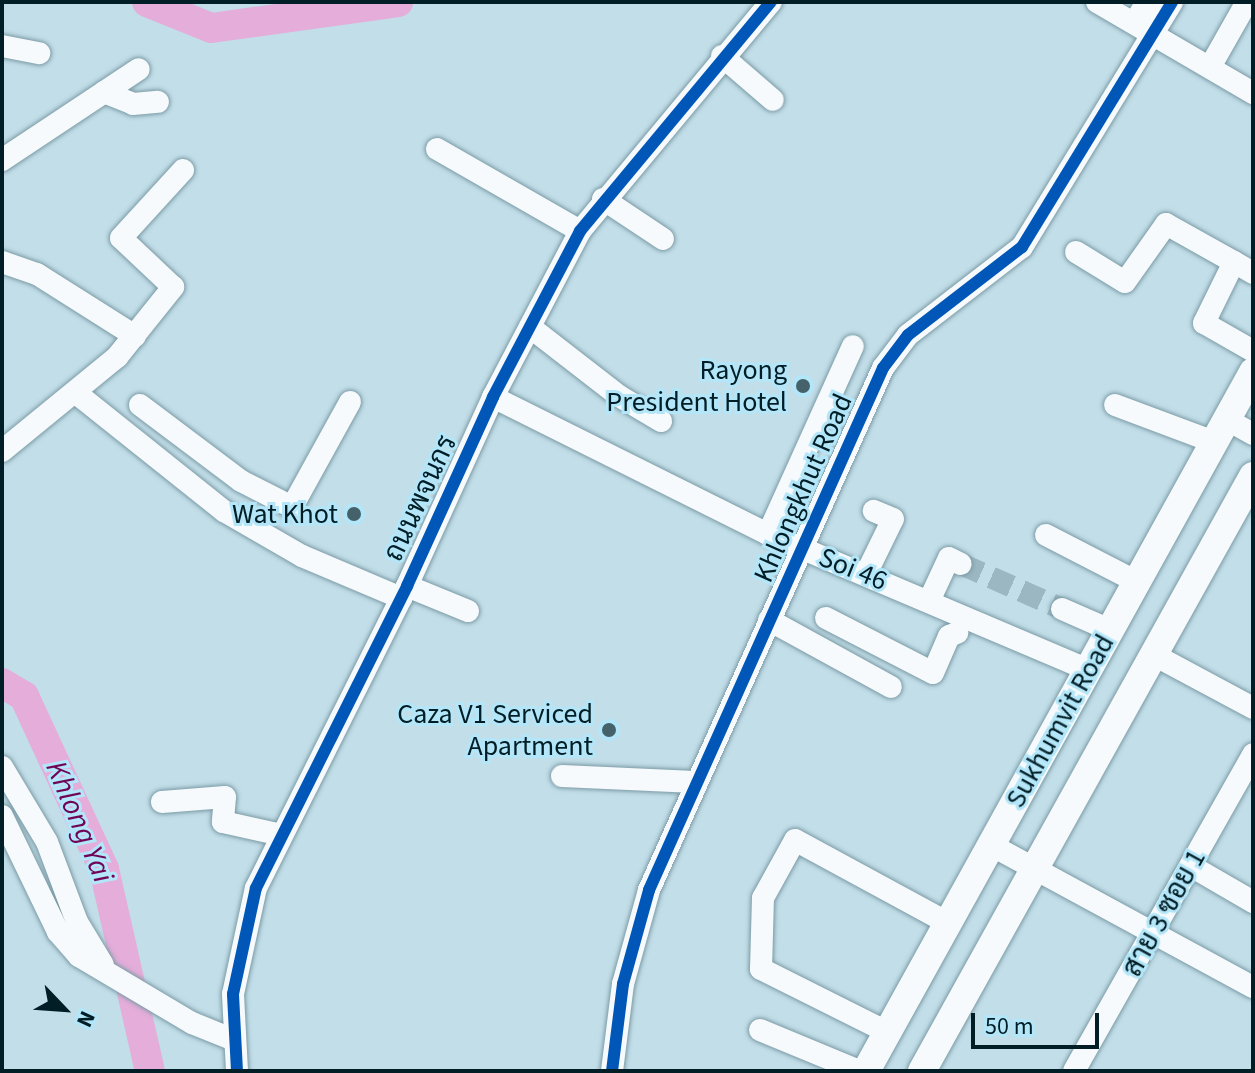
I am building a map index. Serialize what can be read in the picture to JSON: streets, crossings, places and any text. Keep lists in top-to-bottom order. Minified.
{"streets":{"main road":["Sukhumvit Road"],"street":["Khlongkhut Road","ถนนพจนกร","Soi 46","สาย 3 ซอย 1"]},"crossings":[["Khlongkhut Road","Soi 46"],["ถนนพจนกร","Soi 46"],["Soi 46","Sukhumvit Road"]],"water":["Khlong Yai"],"places":["Rayong President Hotel","Wat Khot","Caza V1 Serviced Apartment"],"scale_bar":"50 m","north":"bottom right"}
